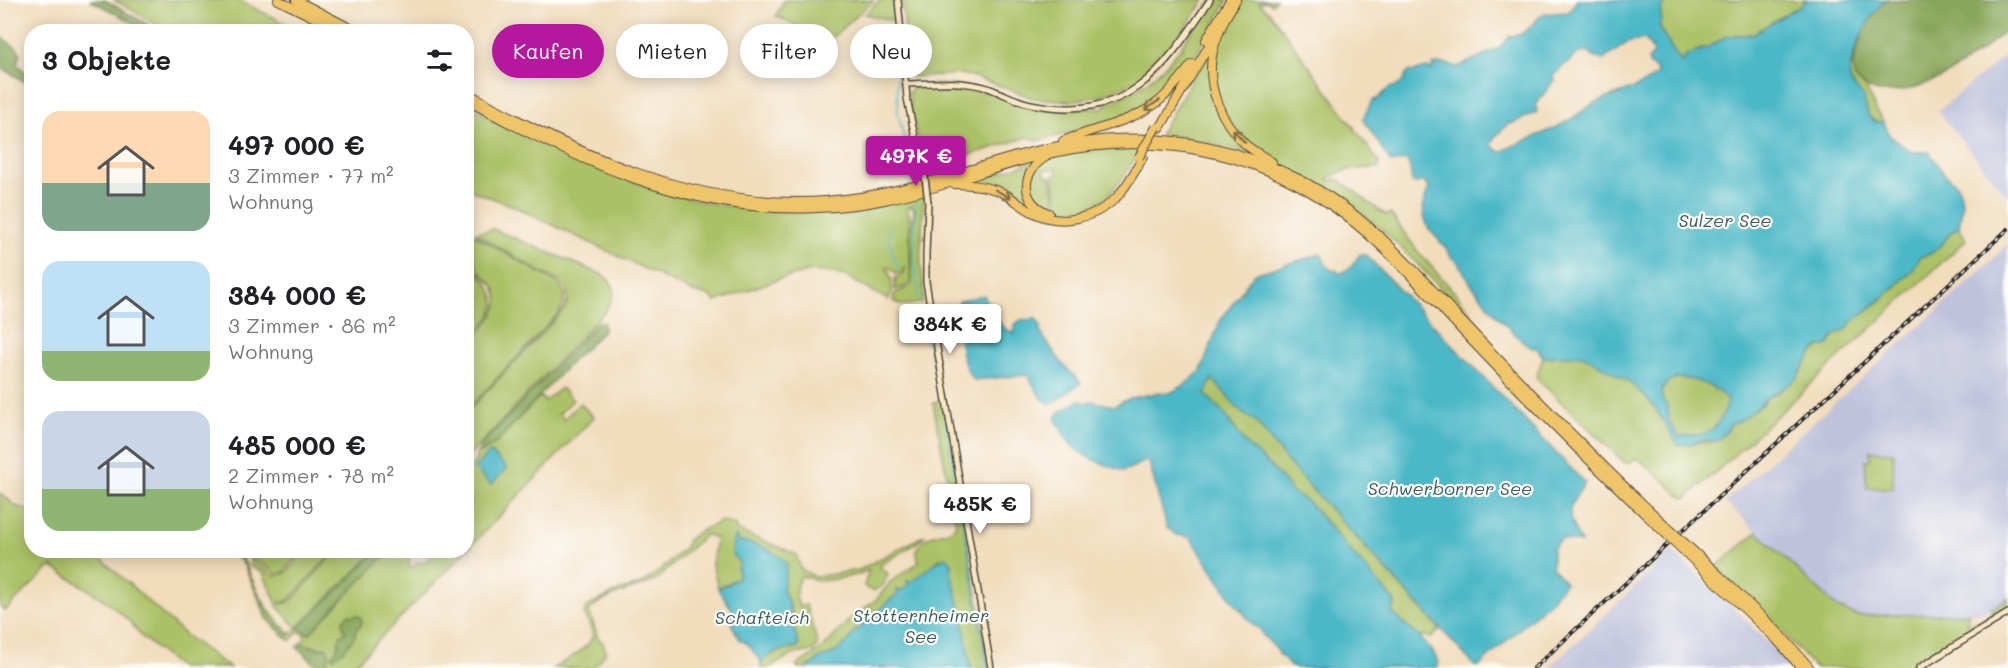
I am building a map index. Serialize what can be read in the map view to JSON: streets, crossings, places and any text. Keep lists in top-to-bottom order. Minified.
{"water":["Sulzer See","Schwerborner See","Stotternheimer See","Schafteich"],"page":{"chip":["Kaufen","Mieten","Filter","Neu"],"heading":"3 Objekte","list":[{"name":"497 000 €","note":"3 Zimmer · 77 m² · Wohnung"},{"name":"384 000 €","note":"3 Zimmer · 86 m² · Wohnung"},{"name":"485 000 €","note":"2 Zimmer · 78 m² · Wohnung"}],"price":["497K €","384K €","485K €"]}}
